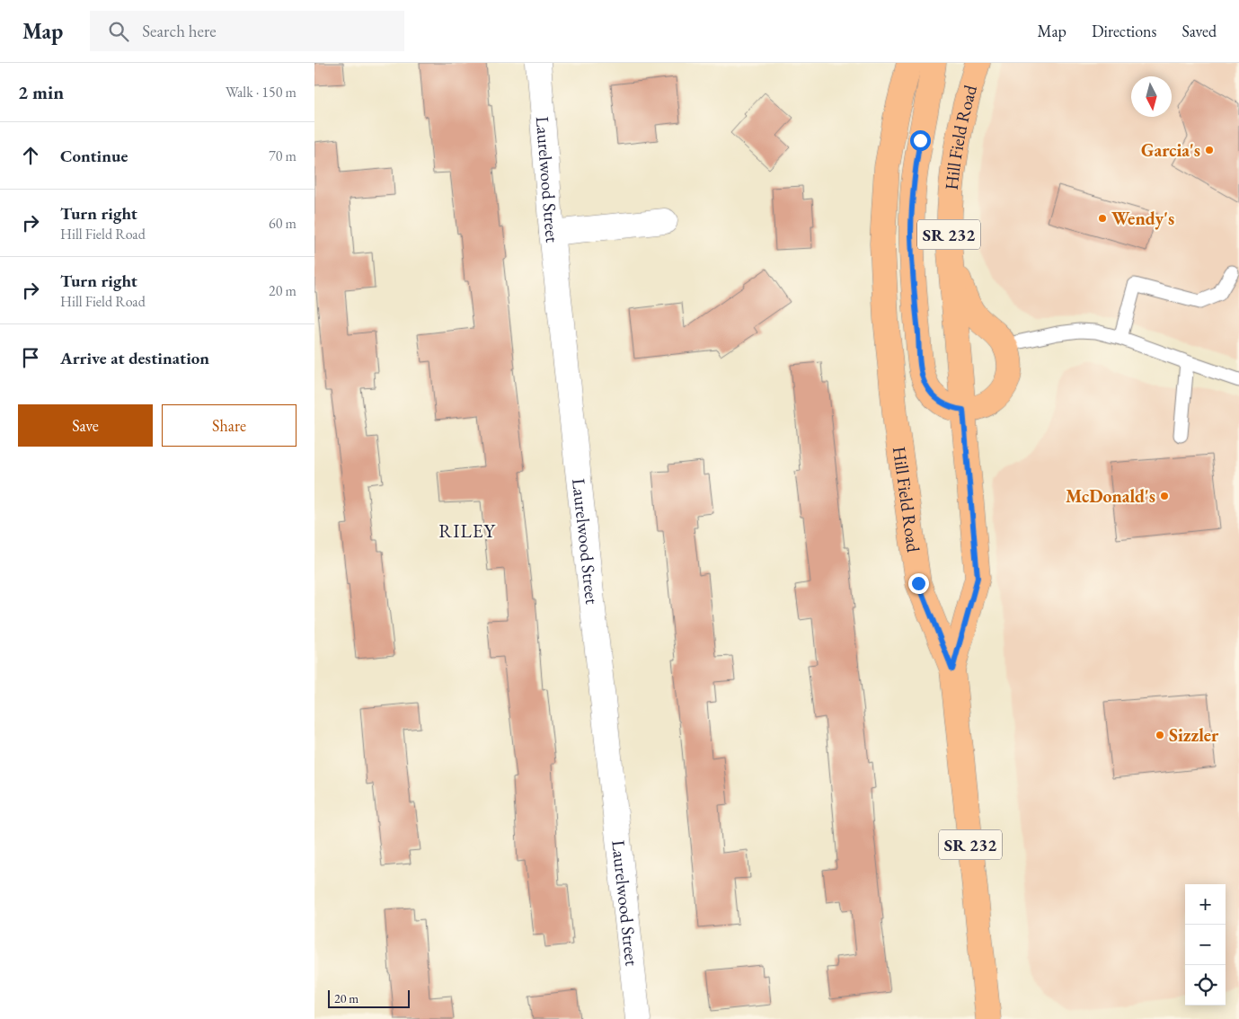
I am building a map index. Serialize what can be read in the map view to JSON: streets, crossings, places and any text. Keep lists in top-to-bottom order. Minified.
{"streets":{"main road":["Hill Field Road","SR 232"],"street":["Laurelwood Street"]},"crossings":[["Hill Field Road","SR 232"]],"districts":["RILEY"],"places":["Garcia's","Wendy's","McDonald's","Sizzler"],"scale_bar":"20 m","north":"bottom","page":{"header":"Map","search":"Search here","nav":["Map","Directions","Saved"],"heading":["2 min","Walk · 150 m"],"list":[["Continue","70 m"],["Turn right","Hill Field Road","60 m"],["Turn right","Hill Field Road","20 m"],"Arrive at destination"],"buttons":["Save","Share"],"map_buttons":["+","−"],"scale":"20 m"}}
